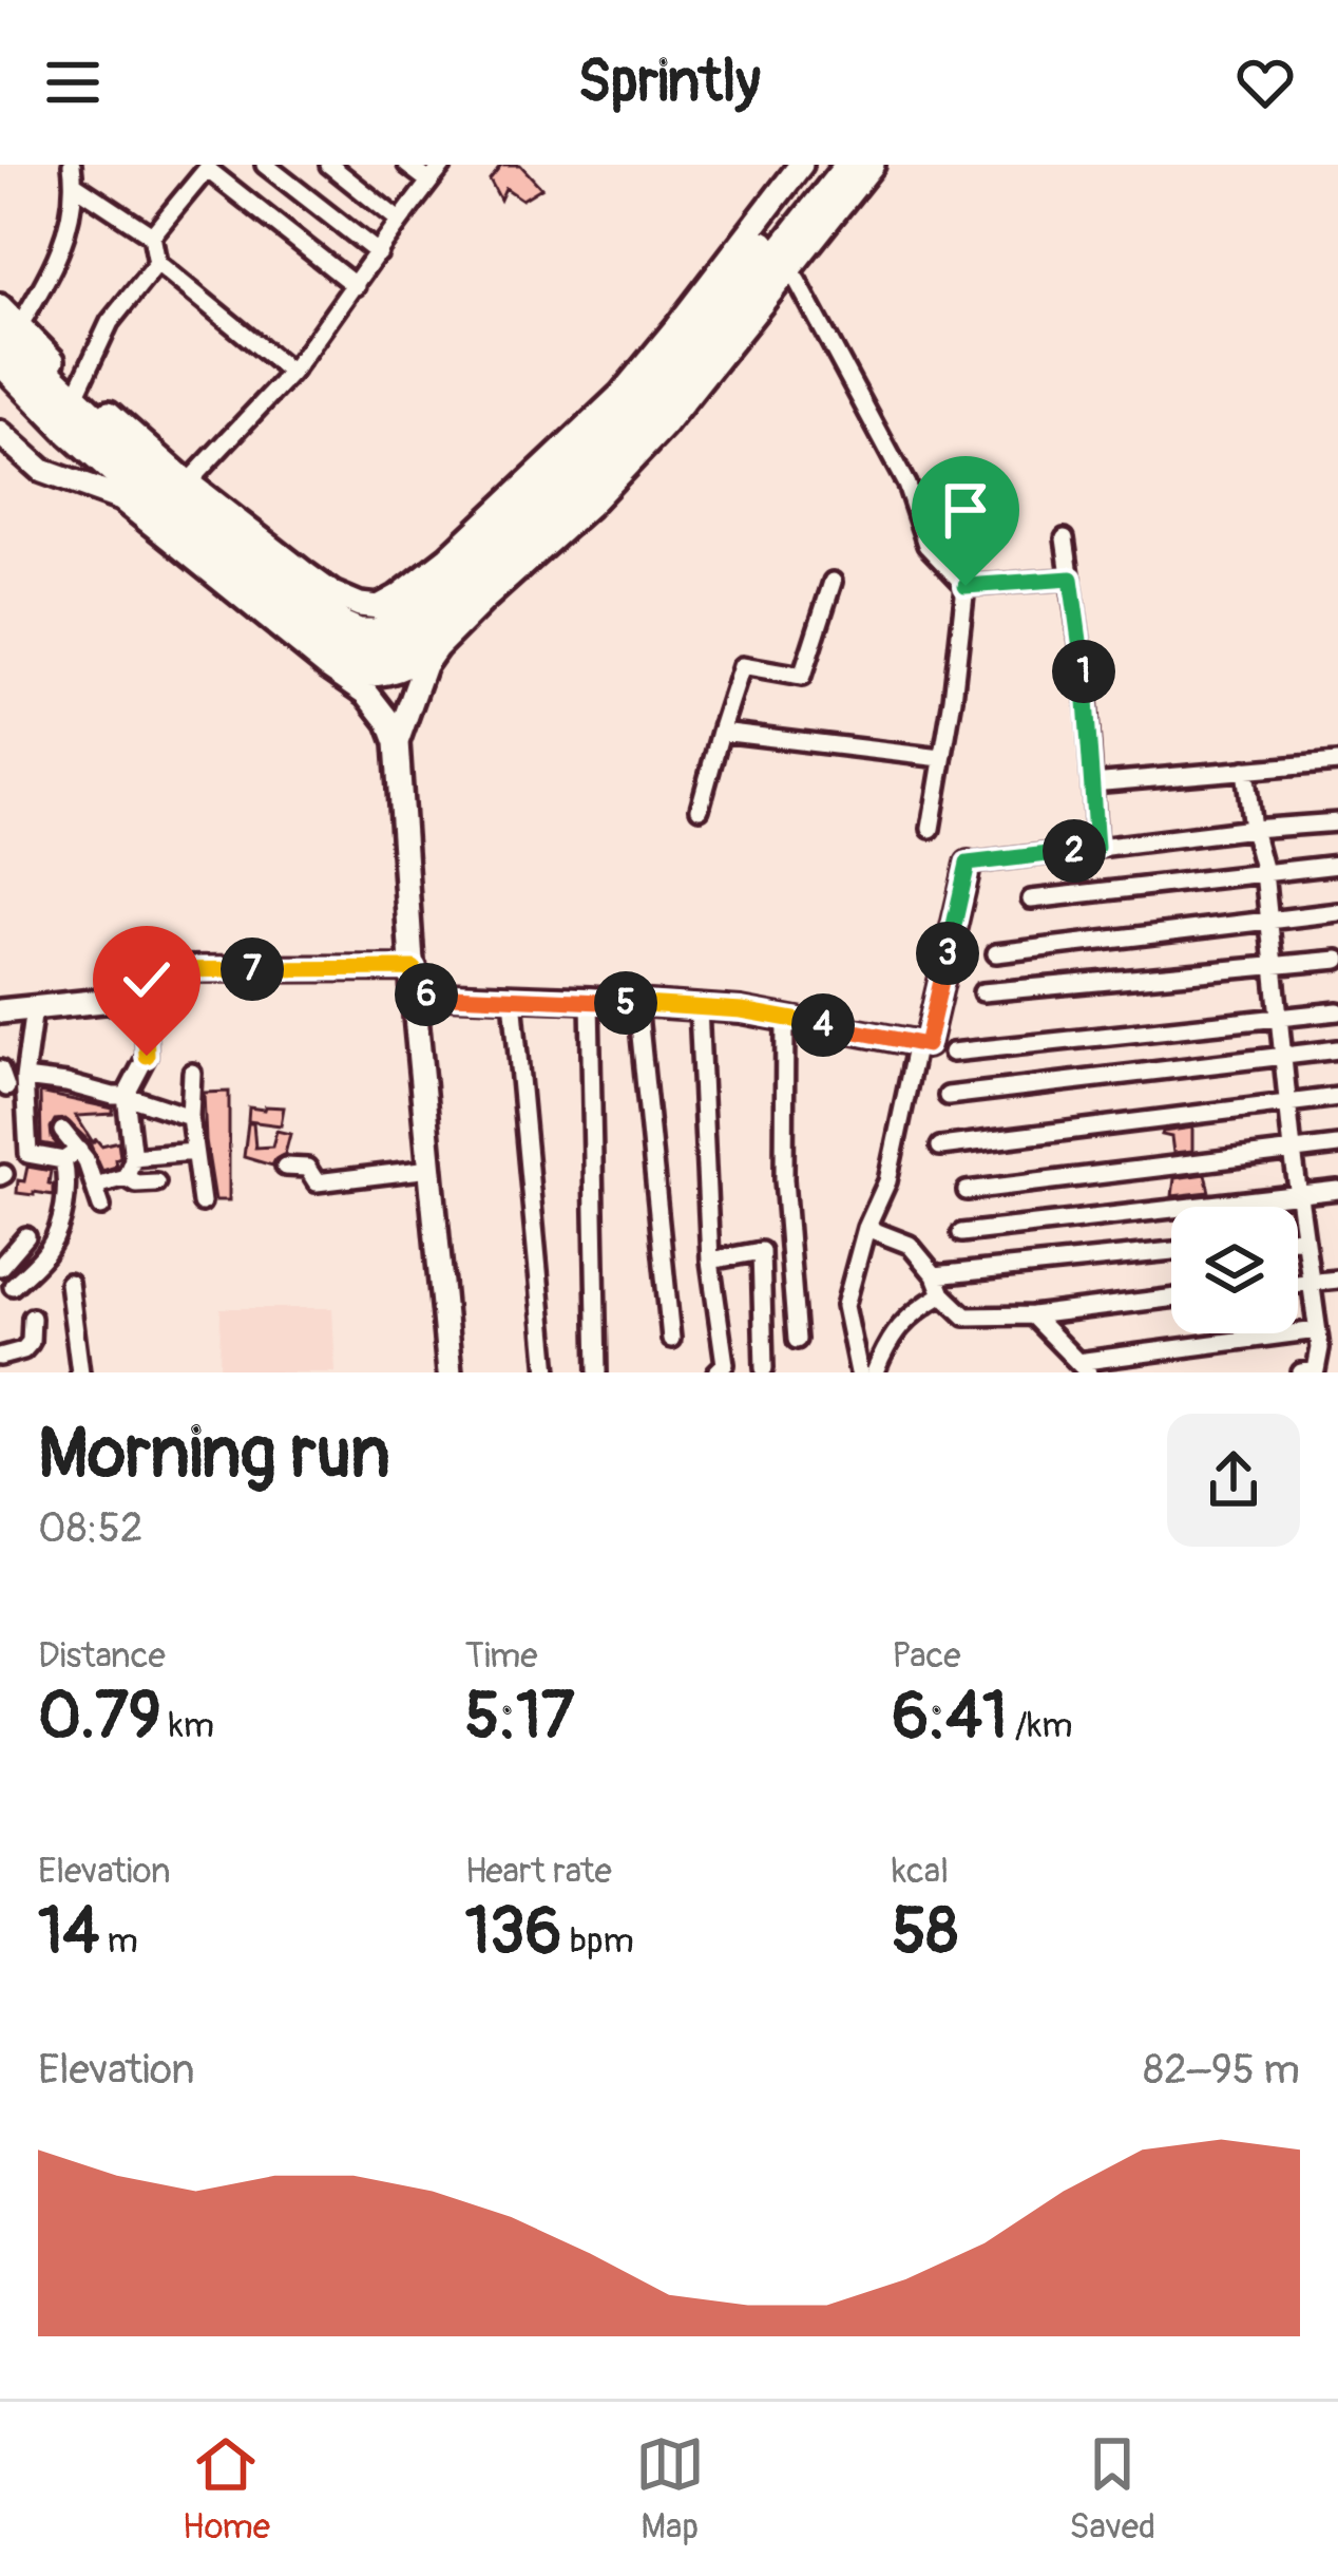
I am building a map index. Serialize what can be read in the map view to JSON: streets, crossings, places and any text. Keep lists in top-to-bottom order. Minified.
{"page":{"header":"Sprintly","pins":["1","2","3","7","6","5","4"],"heading":["Morning run","08:52"],"stats":[["Distance","0.79 km"],["Time","5:17"],["Pace","6:41 /km"],["Elevation","14 m"],["Heart rate","136 bpm"],["kcal","58"]],"chart":["Elevation","82–95 m"],"tabs":["Home","Map","Saved"]}}
